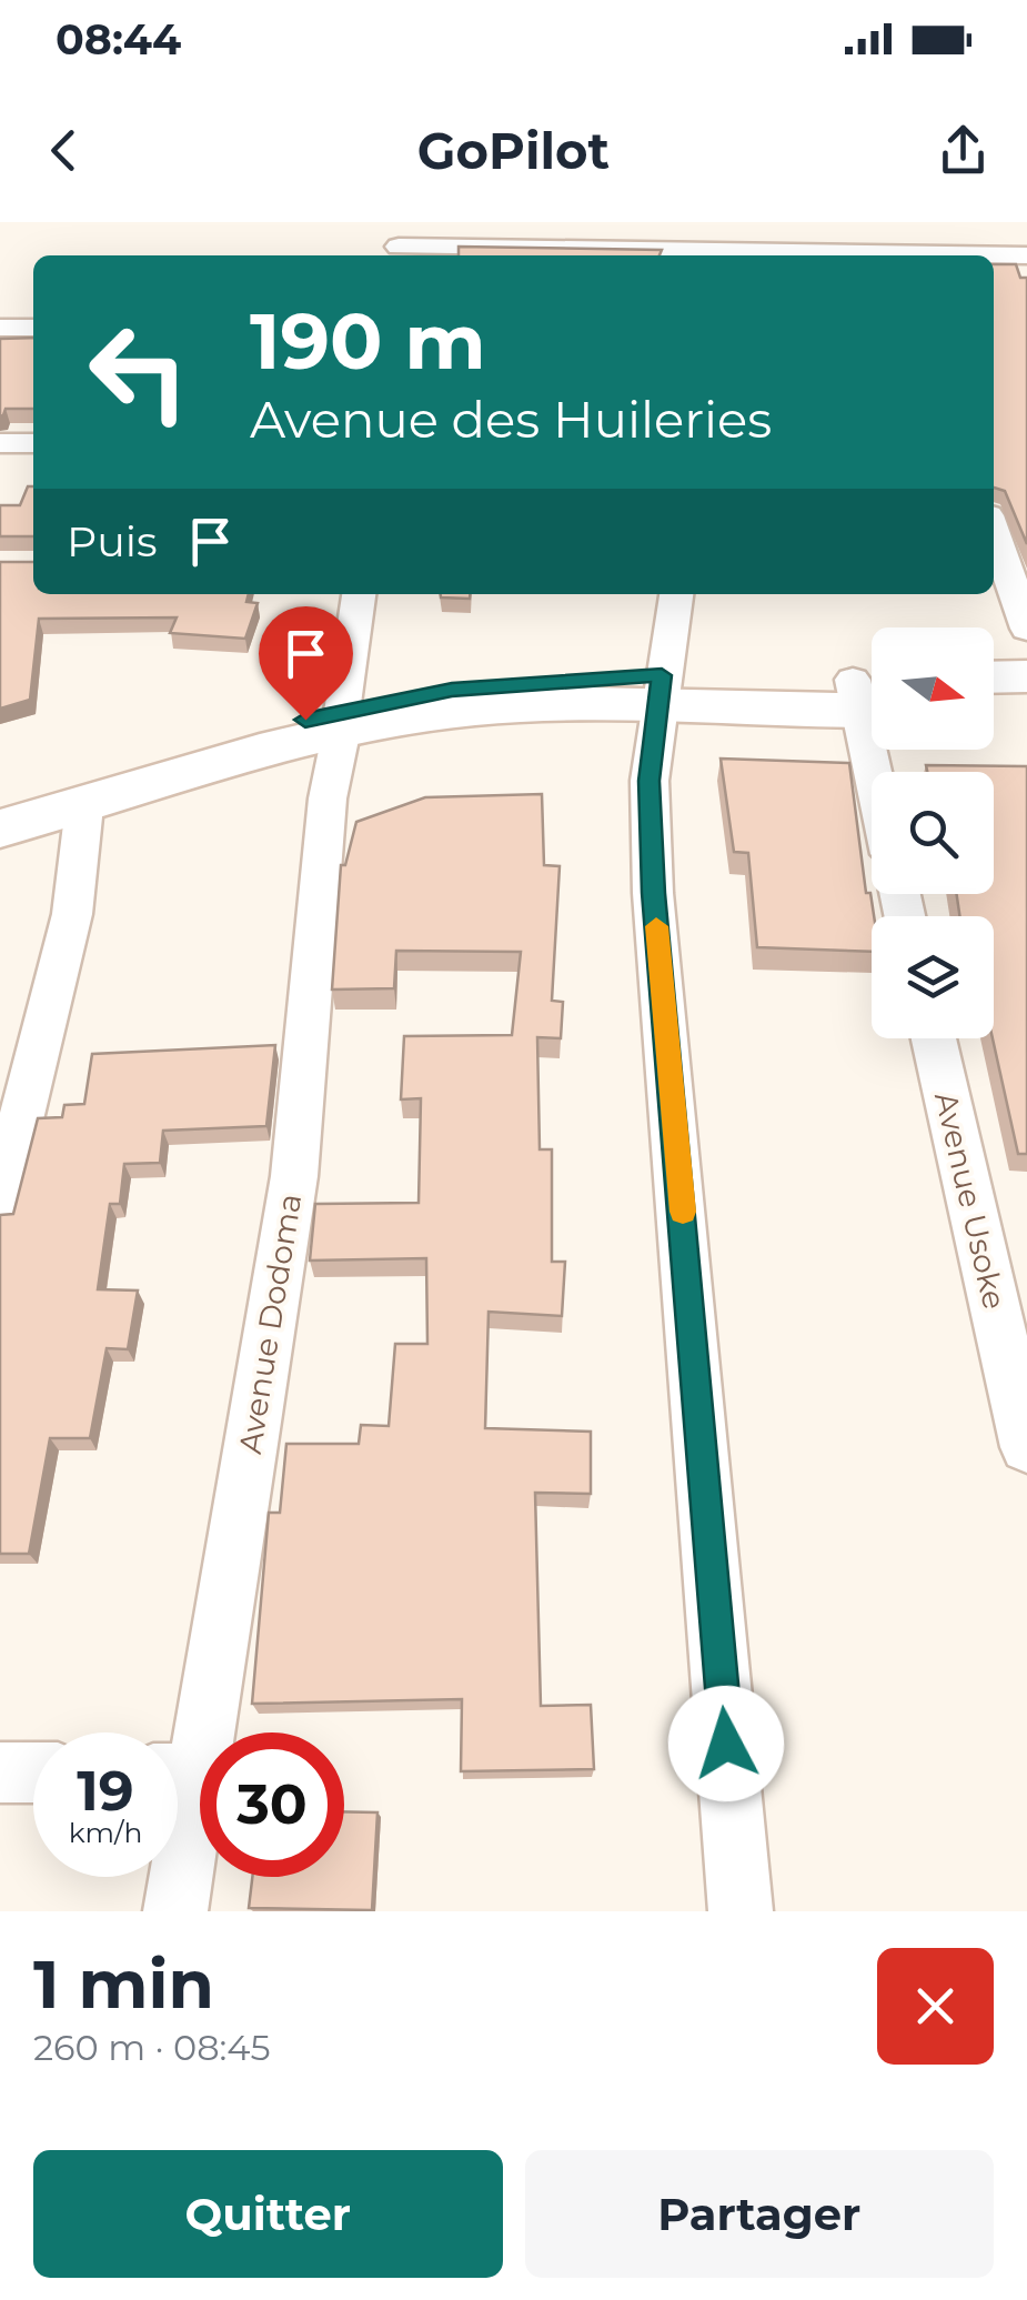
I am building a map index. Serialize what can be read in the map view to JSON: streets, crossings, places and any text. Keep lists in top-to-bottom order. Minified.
{"streets":{"street":["Avenue Usoke","Avenue Dodoma"]},"north":"right","page":{"status":"08:44","header":"GoPilot","turn":["190 m","Avenue des Huileries"],"then":"Puis","speed":"19 km/h","limit":"30","heading":["1 min","260 m · 08:45"],"buttons":["Quitter","Partager"]}}
